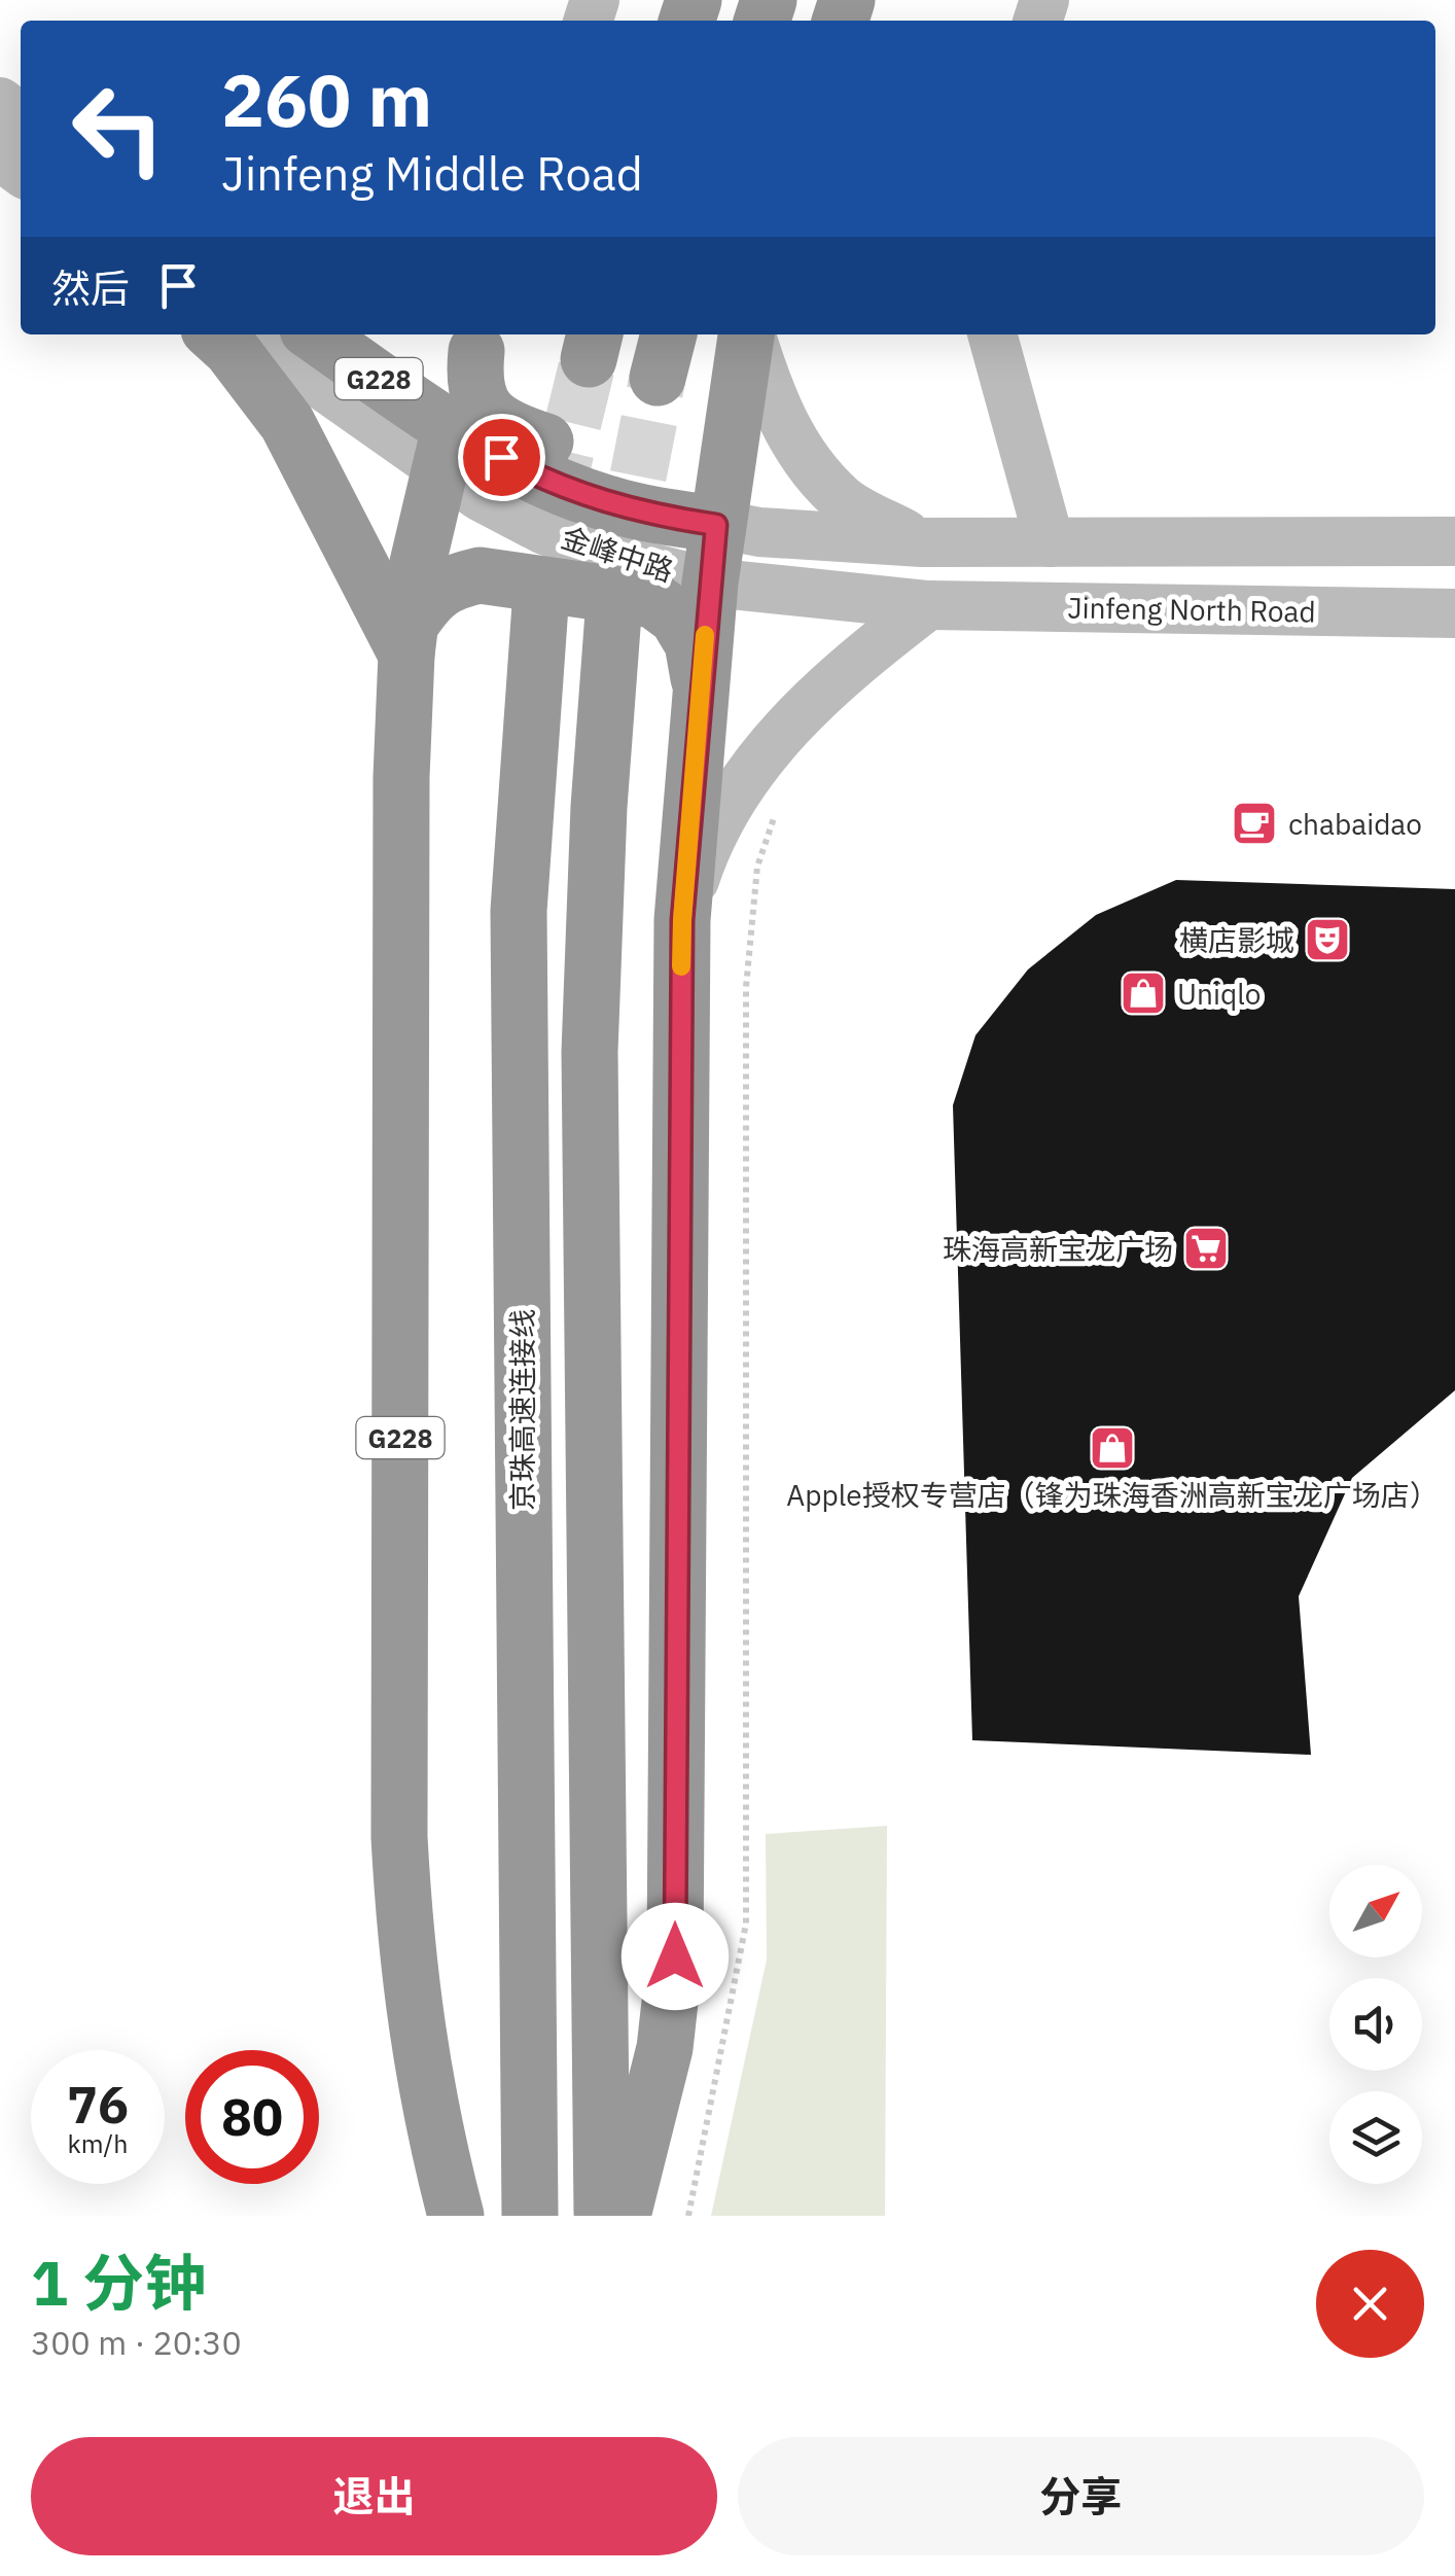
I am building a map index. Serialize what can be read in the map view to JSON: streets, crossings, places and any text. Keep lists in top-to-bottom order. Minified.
{"streets":{"highway":["G228","京珠高速连接线"],"main road":["金峰中路","Jinfeng North Road"]},"crossings":[["G228","金峰中路"],["金峰中路","Jinfeng North Road"]],"places":{"cafe":["chabaidao"],"theatre":["横店影城"],"shop":["Uniqlo","Apple授权专营店（锋为珠海香洲高新宝龙广场店）"],"supermarket":["珠海高新宝龙广场"]},"north":"top right","page":{"turn":["260 m","Jinfeng Middle Road"],"then":"然后","speed":"76 km/h","limit":"80","heading":["1 分钟","300 m · 20:30"],"buttons":["退出","分享"]}}
